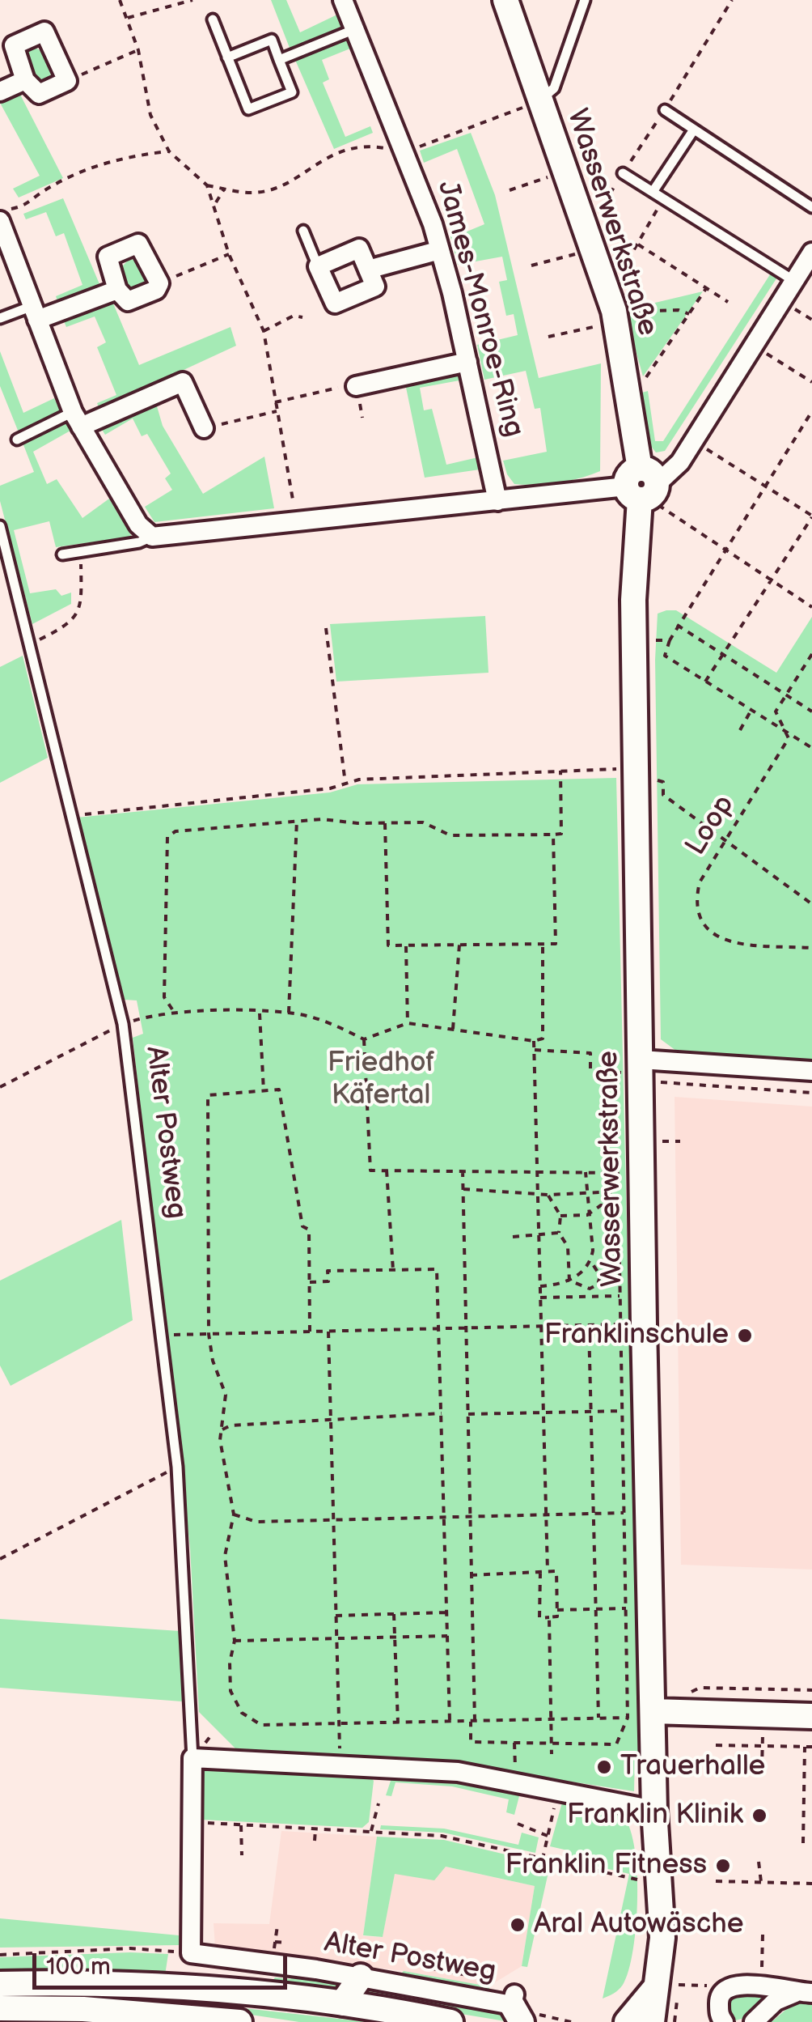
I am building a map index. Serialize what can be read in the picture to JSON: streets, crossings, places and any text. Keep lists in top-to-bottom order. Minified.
{"streets":{"street":["Wasserwerkstraße","James-Monroe-Ring","Alter Postweg"],"path":["Loop"]},"parks":["Friedhof Käfertal"],"places":["Franklinschule","Trauerhalle","Franklin Klinik","Franklin Fitness","Aral Autowäsche"],"scale_bar":"100 m"}
